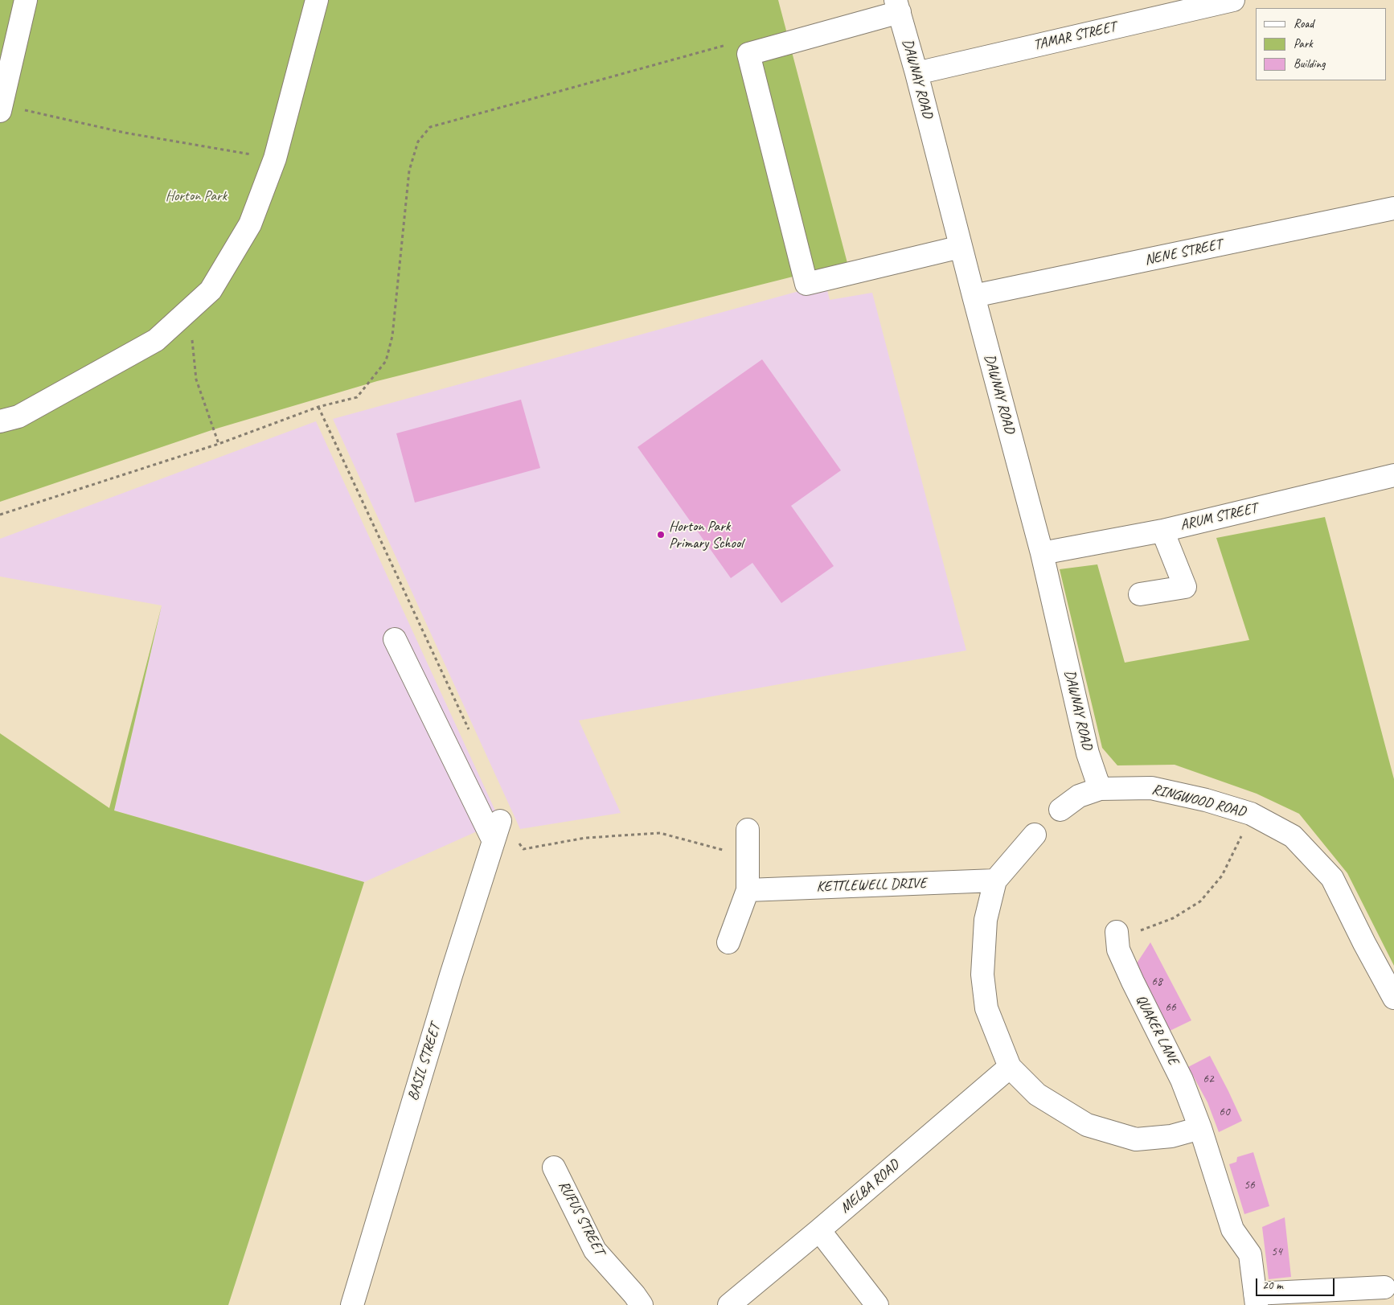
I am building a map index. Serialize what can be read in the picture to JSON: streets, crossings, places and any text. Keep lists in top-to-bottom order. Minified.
{"streets":{"street":["TAMAR STREET","DAWNAY ROAD","NENE STREET","ARUM STREET","RINGWOOD ROAD","KETTLEWELL DRIVE","QUAKER LANE","BASIL STREET","MELBA ROAD","RUFUS STREET"]},"crossings":[["TAMAR STREET","DAWNAY ROAD"],["DAWNAY ROAD","NENE STREET"],["DAWNAY ROAD","ARUM STREET"],["DAWNAY ROAD","RINGWOOD ROAD"]],"parks":["Horton Park"],"places":["Horton Park Primary School"],"house_numbers":["68","66","62","60","56","54"],"legend":["Road","Park","Building"],"scale_bar":"20 m"}
